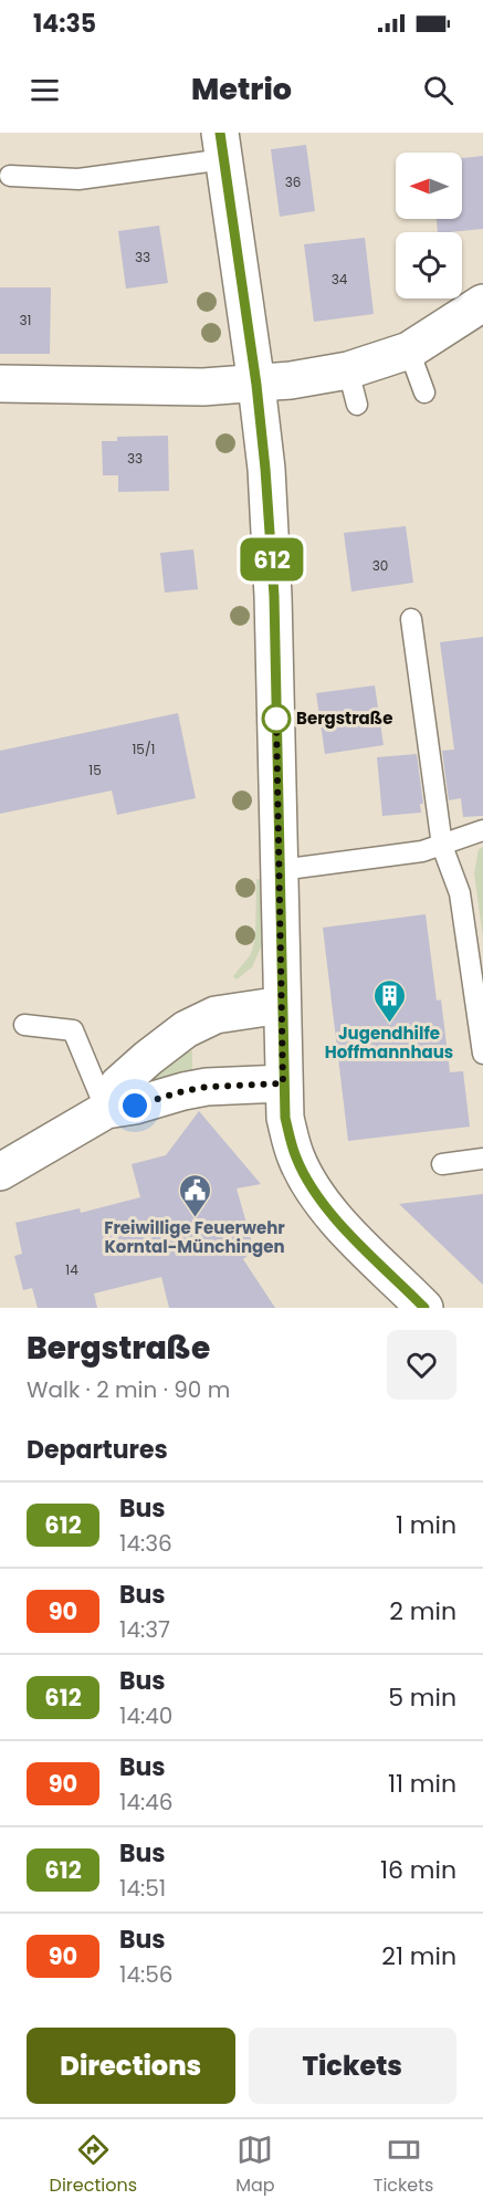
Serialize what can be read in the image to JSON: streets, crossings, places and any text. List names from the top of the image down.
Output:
{
  "places": {
    "other": ["Bergstraße"],
    "building": ["Jugendhilfe Hoffmannhaus"],
    "public building": ["Freiwillige Feuerwehr Korntal-Münchingen"]
  },
  "lines": ["bus line 612"],
  "house_numbers": [
    "36",
    "33",
    "34",
    "31",
    "33",
    "30",
    "15/1",
    "15",
    "14"
  ],
  "north": "left",
  "page": {
    "status": "14:35",
    "header": "Metrio",
    "on_map": "612",
    "heading": [
      ["Bergstraße", "Walk · 2 min · 90 m"],
      "Departures"
    ],
    "list": [
      {
        "mark": "612",
        "name": "Bus",
        "note": "14:36",
        "value": "1 min"
      },
      {
        "mark": "90",
        "name": "Bus",
        "note": "14:37",
        "value": "2 min"
      },
      {
        "mark": "612",
        "name": "Bus",
        "note": "14:40",
        "value": "5 min"
      },
      {
        "mark": "90",
        "name": "Bus",
        "note": "14:46",
        "value": "11 min"
      },
      {
        "mark": "612",
        "name": "Bus",
        "note": "14:51",
        "value": "16 min"
      },
      {
        "mark": "90",
        "name": "Bus",
        "note": "14:56",
        "value": "21 min"
      }
    ],
    "buttons": ["Directions", "Tickets"],
    "tabs": ["Directions", "Map", "Tickets"]
  }
}
